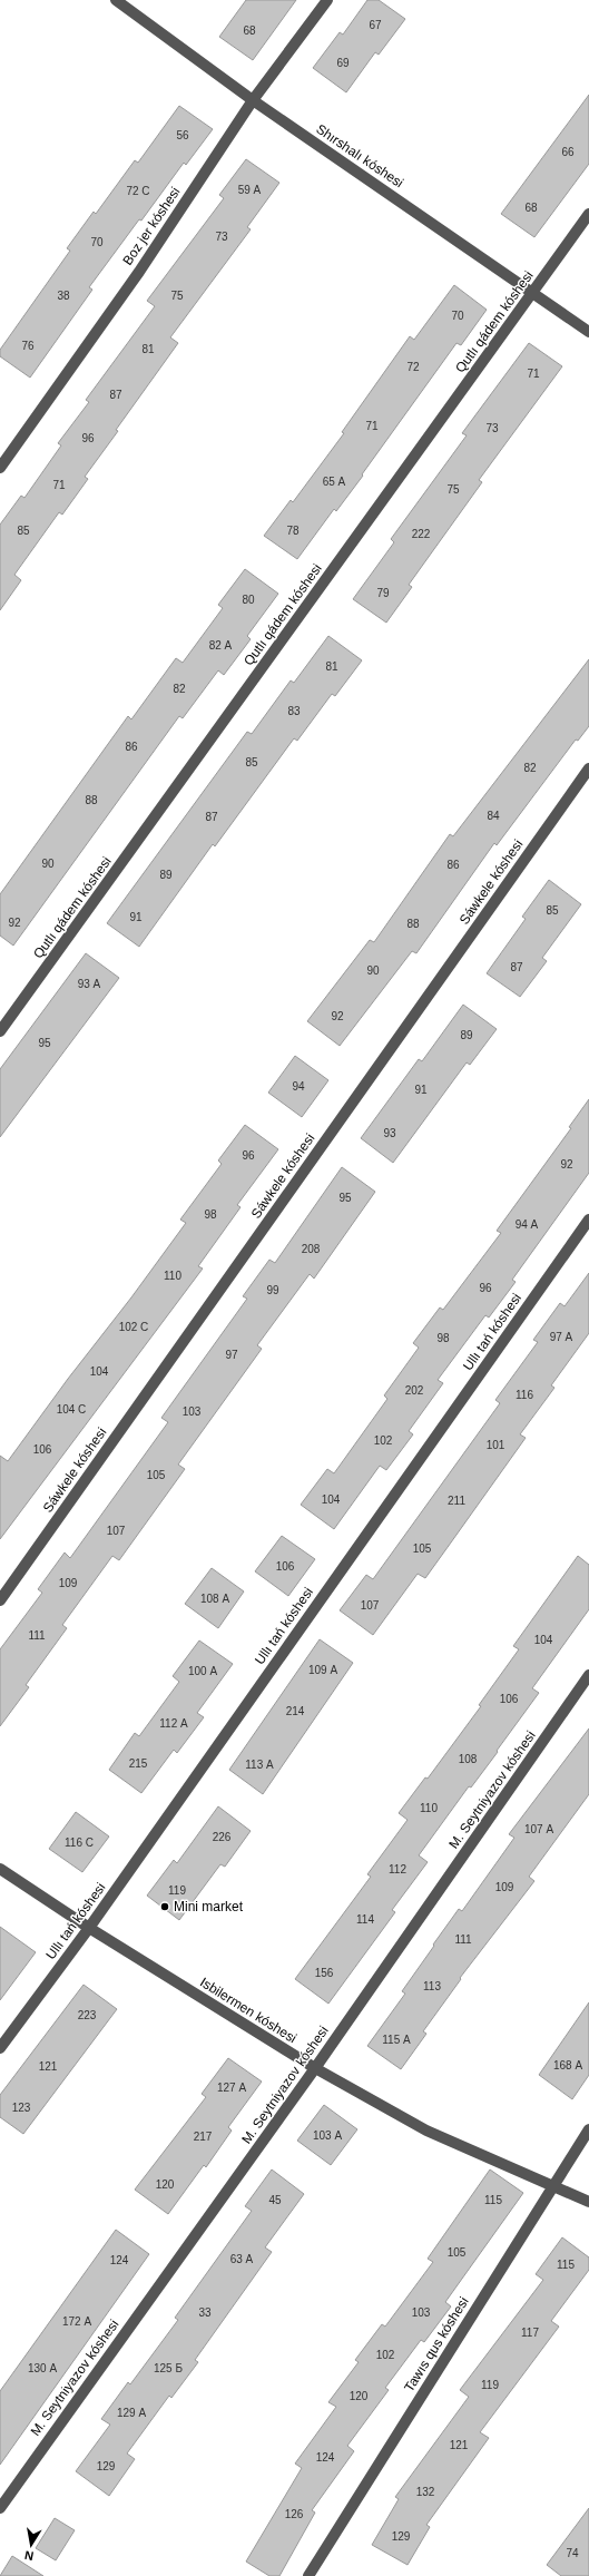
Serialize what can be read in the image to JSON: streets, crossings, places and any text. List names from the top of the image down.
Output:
{
  "streets": {
    "street": [
      "Shırshalı kóshesi",
      "Boz jer kóshesi",
      "Qutlı qádem kóshesi",
      "Sáwkele kóshesi",
      "Ullı tań kóshesi",
      "M. Seytniyazov kóshesi",
      "Isbilermen kóshesi",
      "Tawıs qus kóshesi"
    ]
  },
  "crossings": [
    ["Shırshalı kóshesi", "Boz jer kóshesi"],
    ["Shırshalı kóshesi", "Qutlı qádem kóshesi"],
    ["Ullı tań kóshesi", "Isbilermen kóshesi"],
    ["M. Seytniyazov kóshesi", "Isbilermen kóshesi"],
    ["Isbilermen kóshesi", "Tawıs qus kóshesi"]
  ],
  "places": ["Mini market"],
  "house_numbers": [
    "67",
    "68",
    "69",
    "56",
    "66",
    "59 А",
    "72 С",
    "68",
    "73",
    "70",
    "38",
    "75",
    "70",
    "76",
    "81",
    "72",
    "71",
    "87",
    "71",
    "73",
    "96",
    "65 А",
    "71",
    "75",
    "85",
    "78",
    "222",
    "79",
    "80",
    "82 А",
    "81",
    "82",
    "83",
    "86",
    "85",
    "82",
    "88",
    "84",
    "87",
    "90",
    "86",
    "89",
    "85",
    "91",
    "92",
    "88",
    "87",
    "90",
    "93 А",
    "92",
    "89",
    "95",
    "94",
    "91",
    "93",
    "96",
    "92",
    "95",
    "98",
    "94 А",
    "208",
    "110",
    "96",
    "99",
    "102 С",
    "97 А",
    "98",
    "97",
    "104",
    "202",
    "116",
    "104 С",
    "103",
    "102",
    "101",
    "106",
    "105",
    "104",
    "211",
    "107",
    "105",
    "106",
    "109",
    "108 А",
    "107",
    "111",
    "104",
    "109 А",
    "100 А",
    "106",
    "214",
    "112 А",
    "108",
    "215",
    "113 А",
    "110",
    "107 А",
    "226",
    "116 С",
    "112",
    "109",
    "119",
    "114",
    "111",
    "156",
    "113",
    "223",
    "115 А",
    "168 А",
    "121",
    "127 А",
    "123",
    "103 А",
    "217",
    "120",
    "45",
    "115",
    "105",
    "63 А",
    "124",
    "115",
    "33",
    "103",
    "172 А",
    "117",
    "102",
    "130 А",
    "125 Б",
    "119",
    "120",
    "129 А",
    "121",
    "124",
    "129",
    "132",
    "126",
    "129",
    "74"
  ],
  "north": "bottom"
}
